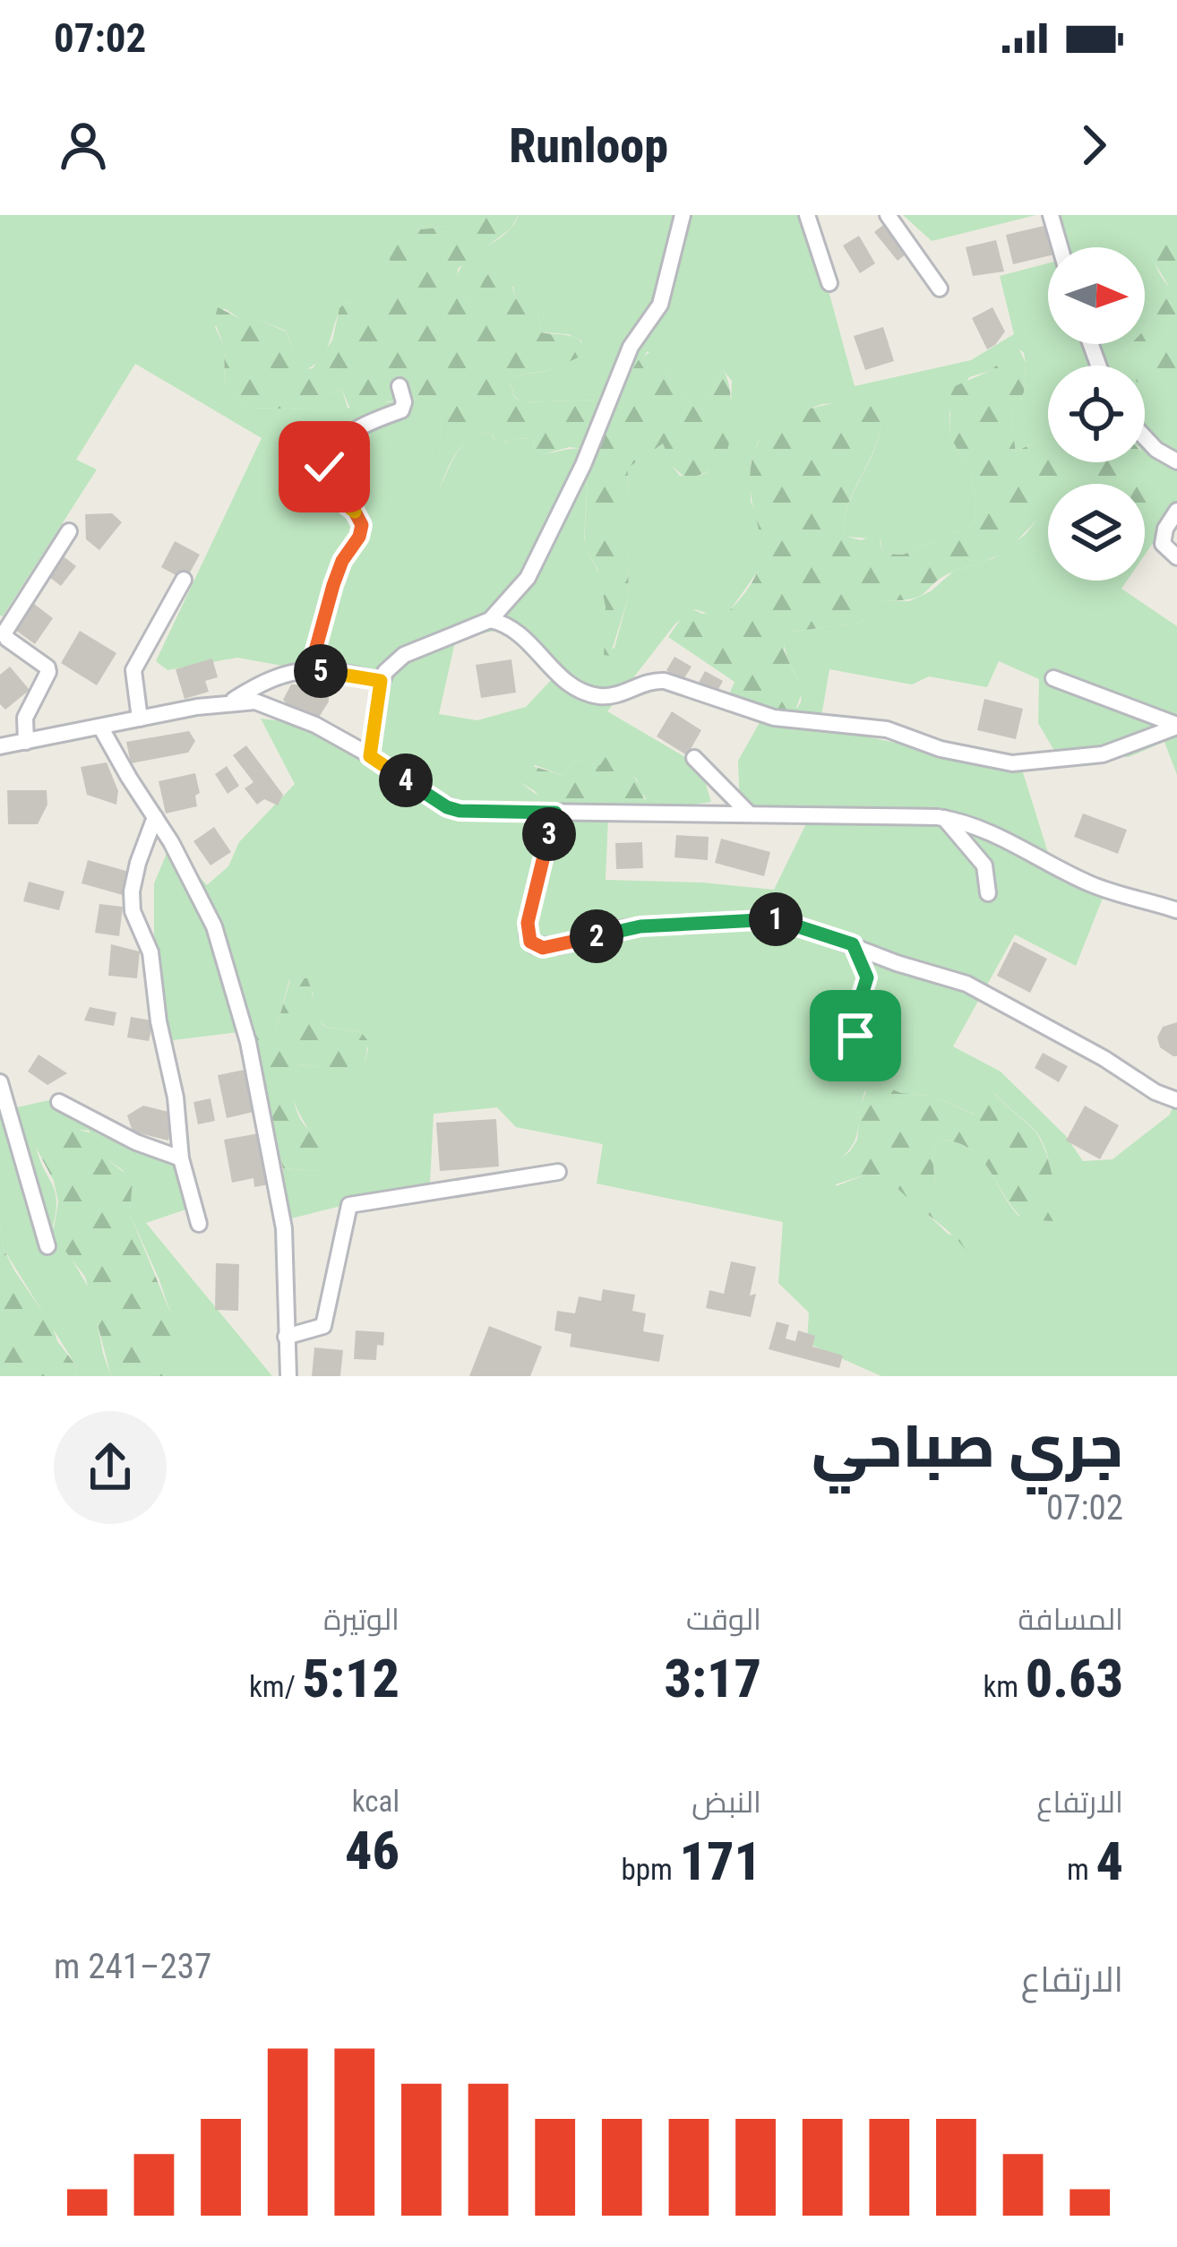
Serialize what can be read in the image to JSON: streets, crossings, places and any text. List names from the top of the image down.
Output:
{
  "north": "right",
  "page": {
    "status": "07:02",
    "header": "Runloop",
    "pins": [
      "5",
      "4",
      "3",
      "1",
      "2"
    ],
    "heading": ["جري صباحي", "07:02"],
    "stats": [
      ["المسافة", "0.63 km"],
      ["الوقت", "3:17"],
      ["الوتيرة", "5:12 /km"],
      ["الارتفاع", "4 m"],
      ["النبض", "171 bpm"],
      ["kcal", "46"]
    ],
    "chart": ["الارتفاع", "237–241 m"]
  }
}
